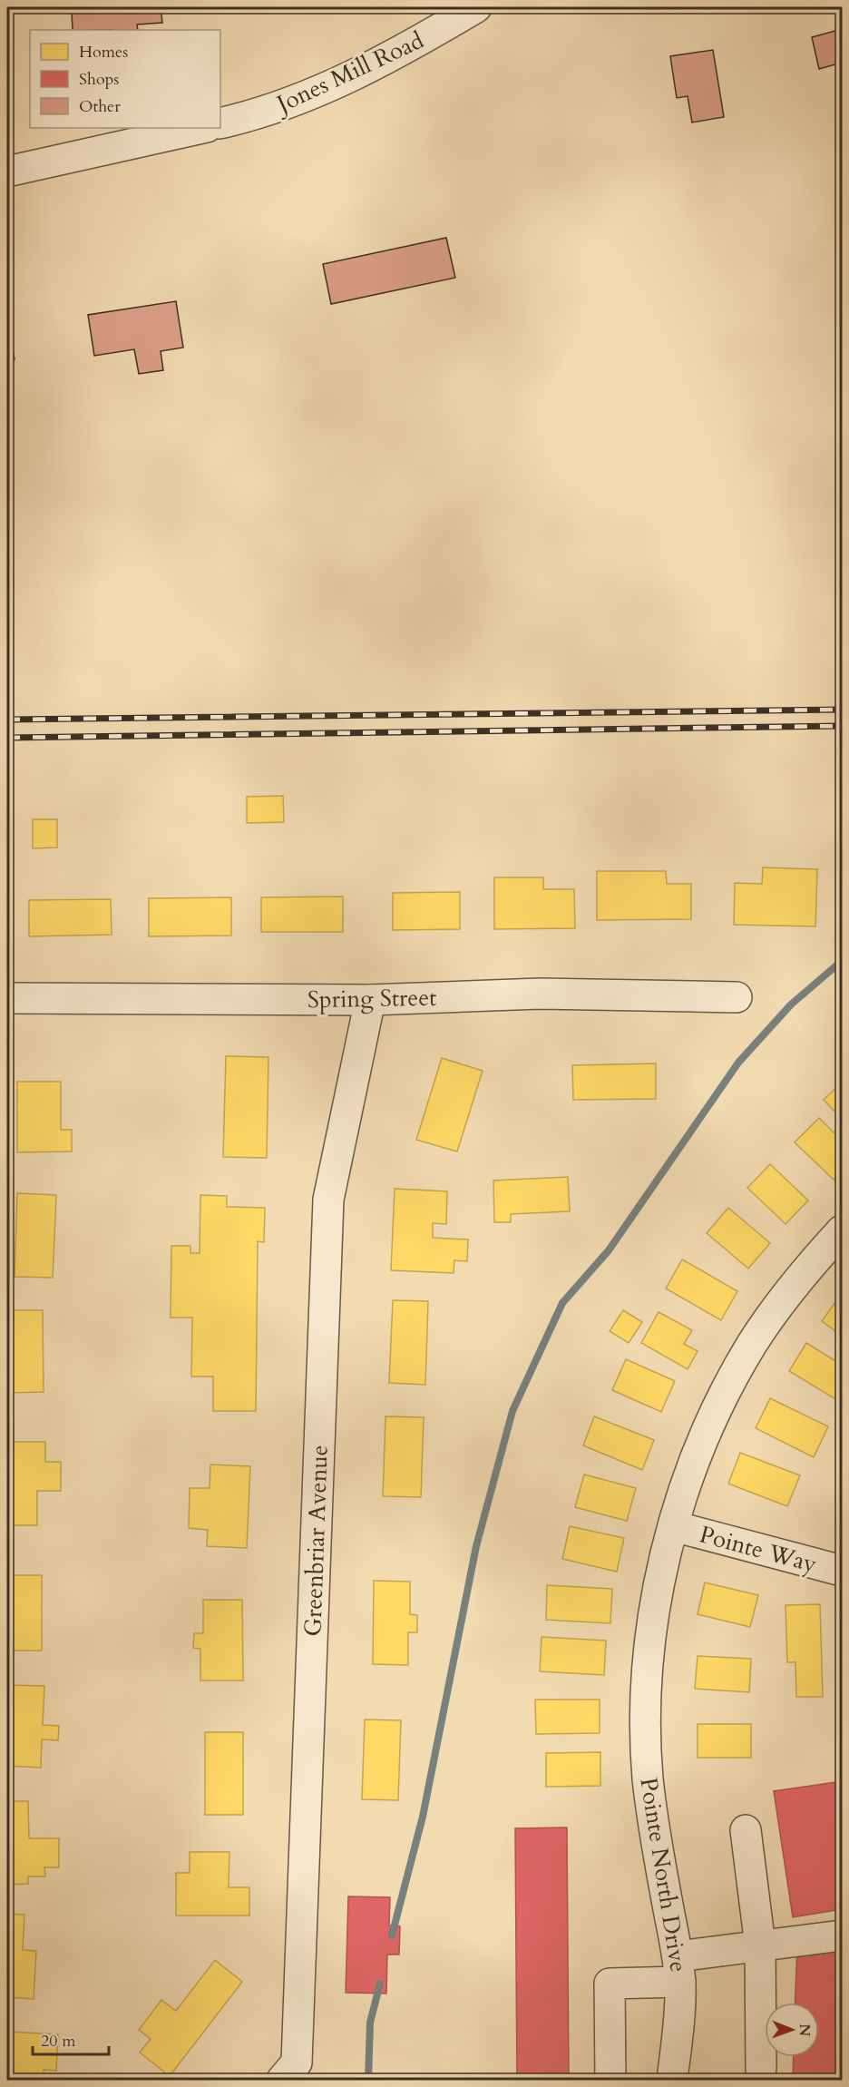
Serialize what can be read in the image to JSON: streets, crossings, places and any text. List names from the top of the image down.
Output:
{
  "streets": {
    "street": [
      "Jones Mill Road",
      "Spring Street",
      "Greenbriar Avenue",
      "Pointe Way",
      "Pointe North Drive"
    ]
  },
  "crossings": [
    ["Spring Street", "Greenbriar Avenue"],
    ["Pointe Way", "Pointe North Drive"]
  ],
  "legend": ["Homes", "Shops", "Other"],
  "scale_bar": "20 m",
  "north": "right"
}
